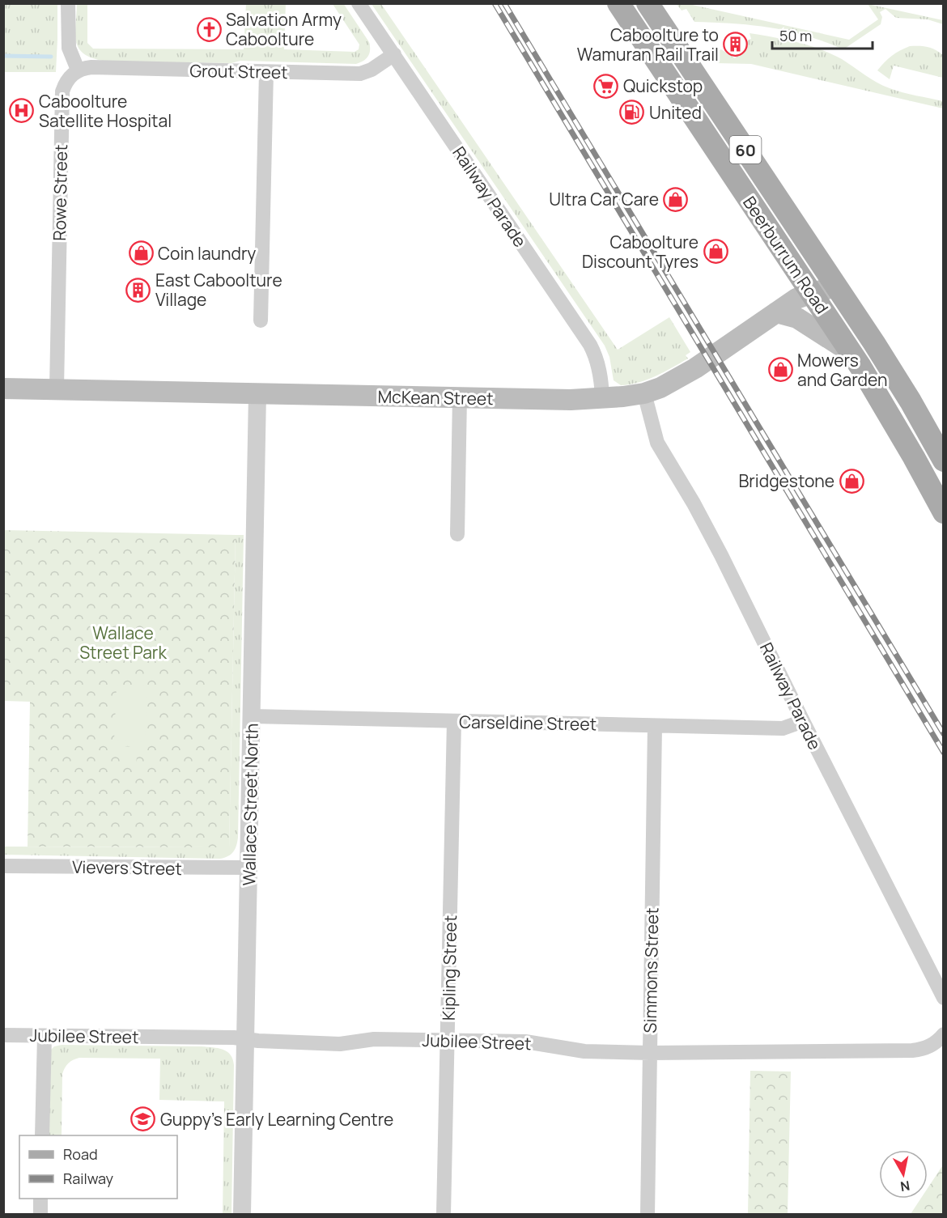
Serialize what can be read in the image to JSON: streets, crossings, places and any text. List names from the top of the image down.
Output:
{
  "streets": {
    "main road": ["60", "Beerburrum Road", "McKean Street"],
    "street": [
      "Grout Street",
      "Rowe Street",
      "Railway Parade",
      "Carseldine Street",
      "Wallace Street North",
      "Vievers Street",
      "Kipling Street",
      "Simmons Street",
      "Jubilee Street"
    ]
  },
  "crossings": [
    ["Grout Street", "Rowe Street"],
    ["Grout Street", "Railway Parade"],
    ["Rowe Street", "McKean Street"],
    ["Railway Parade", "McKean Street"],
    ["Railway Parade", "Carseldine Street"],
    ["Beerburrum Road", "McKean Street"],
    ["McKean Street", "Wallace Street North"],
    ["Carseldine Street", "Wallace Street North"],
    ["Carseldine Street", "Kipling Street"],
    ["Carseldine Street", "Simmons Street"],
    ["Wallace Street North", "Vievers Street"],
    ["Wallace Street North", "Jubilee Street"],
    ["Kipling Street", "Jubilee Street"],
    ["Simmons Street", "Jubilee Street"]
  ],
  "parks": ["Wallace Street Park"],
  "places": {
    "church": ["Salvation Army Caboolture"],
    "building": ["Caboolture to Wamuran Rail Trail", "East Caboolture Village"],
    "supermarket": ["Quickstop"],
    "hospital": ["Caboolture Satellite Hospital"],
    "fuel station": ["United"],
    "shop": [
      "Ultra Car Care",
      "Caboolture Discount Tyres",
      "Coin laundry",
      "Mowers and Garden",
      "Bridgestone"
    ],
    "school or university": ["Guppy's Early Learning Centre"]
  },
  "legend": ["Road", "Railway"],
  "scale_bar": "50 m",
  "north": "bottom"
}
